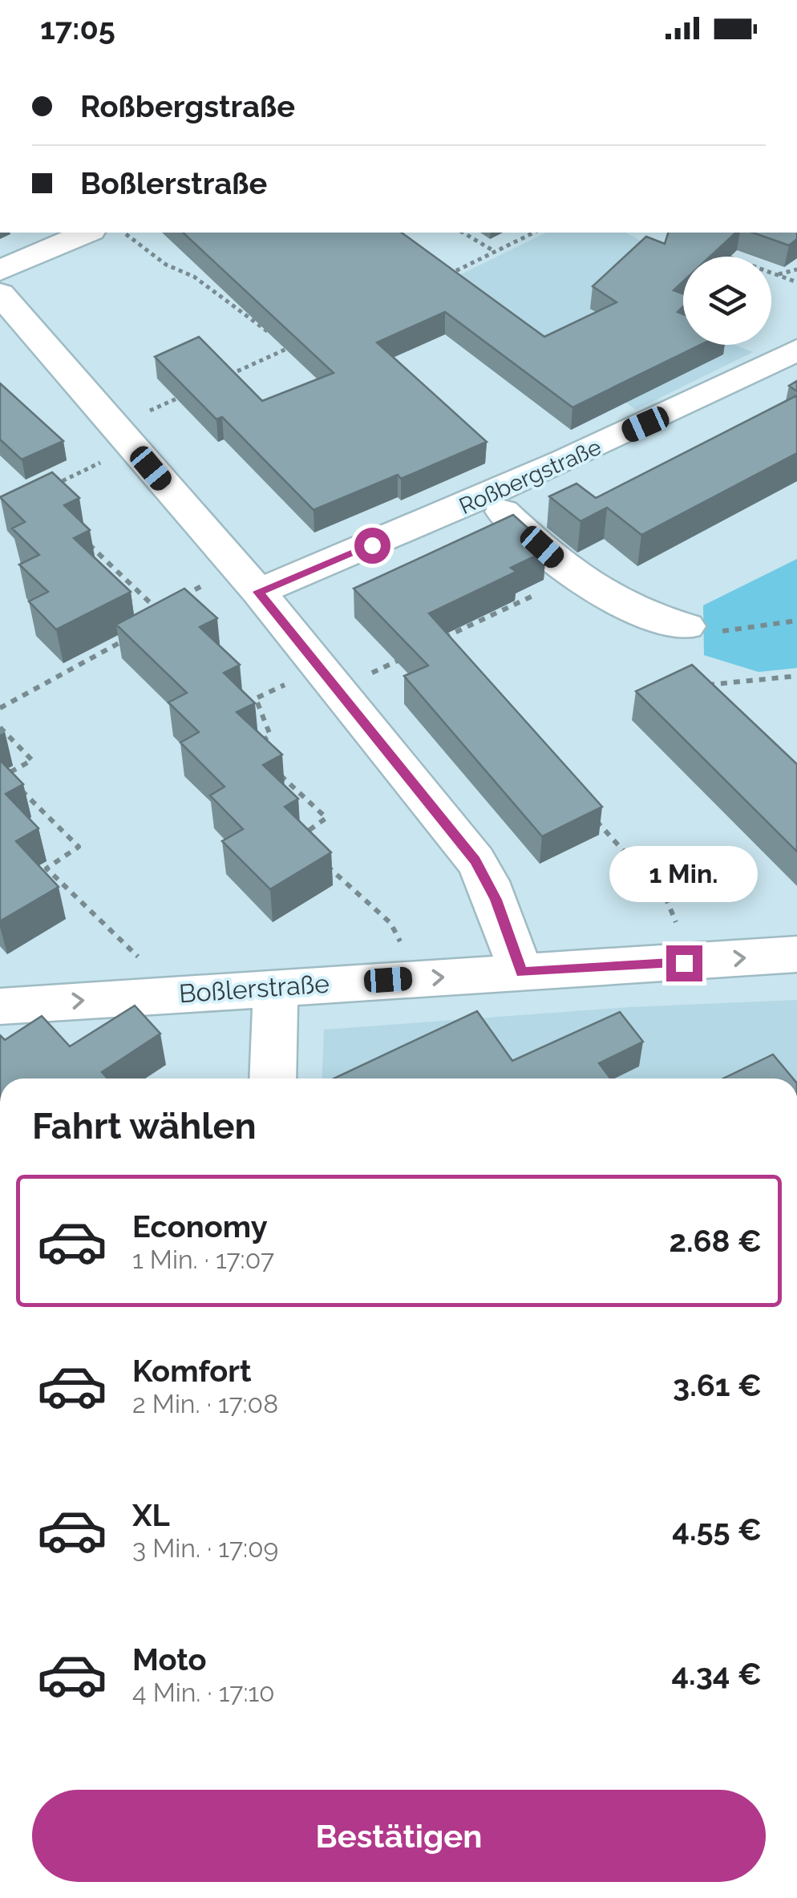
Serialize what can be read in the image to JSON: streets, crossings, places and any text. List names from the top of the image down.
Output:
{
  "streets": {
    "street": ["Roßbergstraße", "Boßlerstraße"]
  },
  "one_way": ["Boßlerstraße"],
  "page": {
    "status": "17:05",
    "banner": ["Roßbergstraße", "Boßlerstraße"],
    "bubble": "1 Min.",
    "heading": "Fahrt wählen",
    "list": [
      {
        "name": "Economy",
        "note": "1 Min. · 17:07",
        "value": "2.68 €"
      },
      {
        "name": "Komfort",
        "note": "2 Min. · 17:08",
        "value": "3.61 €"
      },
      {
        "name": "XL",
        "note": "3 Min. · 17:09",
        "value": "4.55 €"
      },
      {
        "name": "Moto",
        "note": "4 Min. · 17:10",
        "value": "4.34 €"
      }
    ],
    "buttons": "Bestätigen"
  }
}
